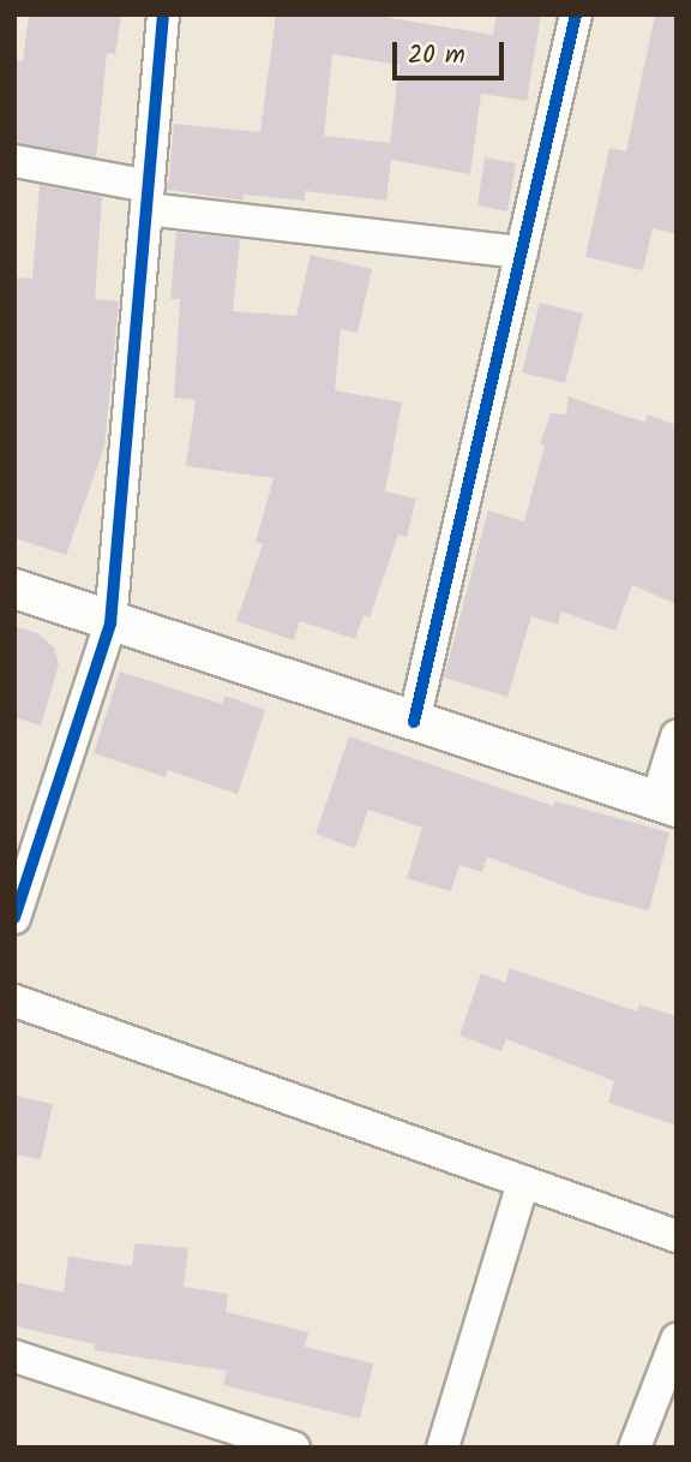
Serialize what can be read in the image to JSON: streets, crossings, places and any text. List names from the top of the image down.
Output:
{
  "scale_bar": "20 m"
}
